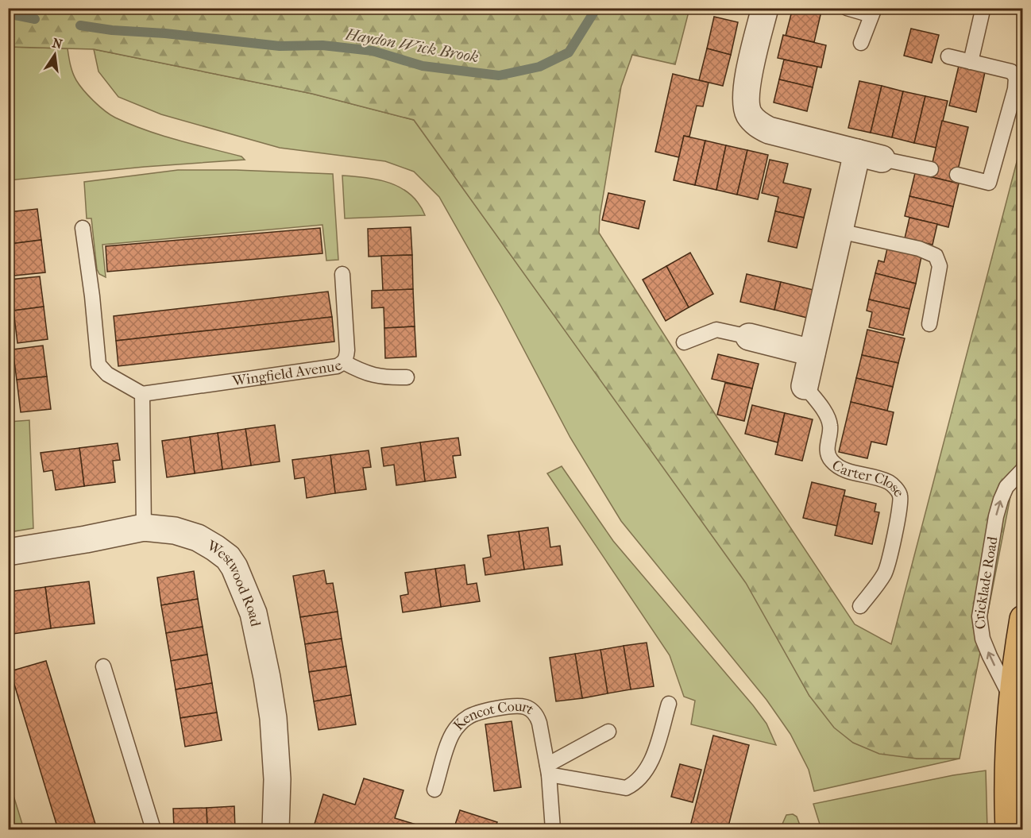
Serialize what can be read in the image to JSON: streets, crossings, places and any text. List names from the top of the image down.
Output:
{
  "streets": {
    "street": ["Carter Close", "Westwood Road"],
    "lane": ["Wingfield Avenue", "Cricklade Road", "Kencot Court"]
  },
  "one_way": ["Cricklade Road"],
  "water": ["Haydon Wick Brook"],
  "north": "top"
}
